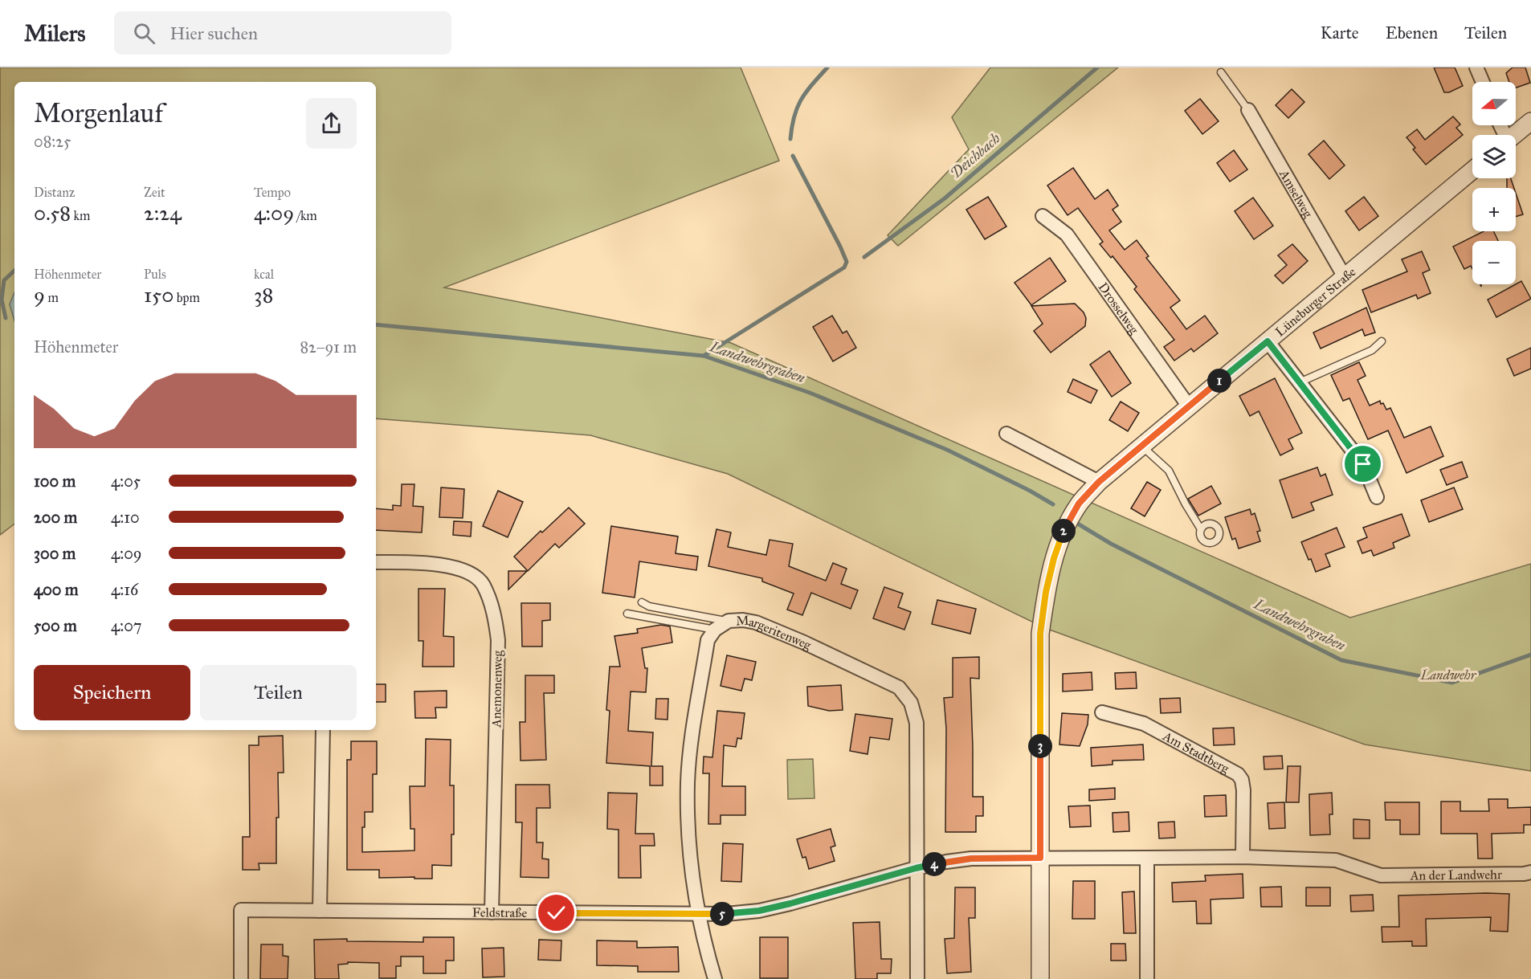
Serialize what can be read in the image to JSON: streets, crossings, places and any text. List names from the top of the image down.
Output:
{
  "streets": {
    "street": [
      "Amselweg",
      "Lüneburger Straße",
      "Drosselweg",
      "Margeritenweg",
      "Anemonenweg",
      "Am Stadtberg",
      "An der Landwehr",
      "Feldstraße"
    ]
  },
  "crossings": [
    ["Amselweg", "Lüneburger Straße"],
    ["Lüneburger Straße", "Drosselweg"],
    ["Lüneburger Straße", "Feldstraße"],
    ["Margeritenweg", "Feldstraße"],
    ["Anemonenweg", "Feldstraße"],
    ["Am Stadtberg", "An der Landwehr"]
  ],
  "water": ["Deichbach", "Landwehrgraben"],
  "parks": ["Landwehr"],
  "north": "left",
  "page": {
    "header": "Milers",
    "search": "Hier suchen",
    "nav": ["Karte", "Ebenen", "Teilen"],
    "map_buttons": ["+", "−"],
    "heading": ["Morgenlauf", "08:25"],
    "stats": [
      ["Distanz", "0.58 km"],
      ["Zeit", "2:24"],
      ["Tempo", "4:09 /km"],
      ["Höhenmeter", "9 m"],
      ["Puls", "150 bpm"],
      ["kcal", "38"]
    ],
    "chart": ["Höhenmeter", "82–91 m"],
    "pins": [
      "1",
      "2",
      "3",
      "4",
      "5"
    ],
    "list": [
      {
        "name": "100 m",
        "note": "4:05"
      },
      {
        "name": "200 m",
        "note": "4:10"
      },
      {
        "name": "300 m",
        "note": "4:09"
      },
      {
        "name": "400 m",
        "note": "4:16"
      },
      {
        "name": "500 m",
        "note": "4:07"
      }
    ],
    "buttons": ["Speichern", "Teilen"]
  }
}
